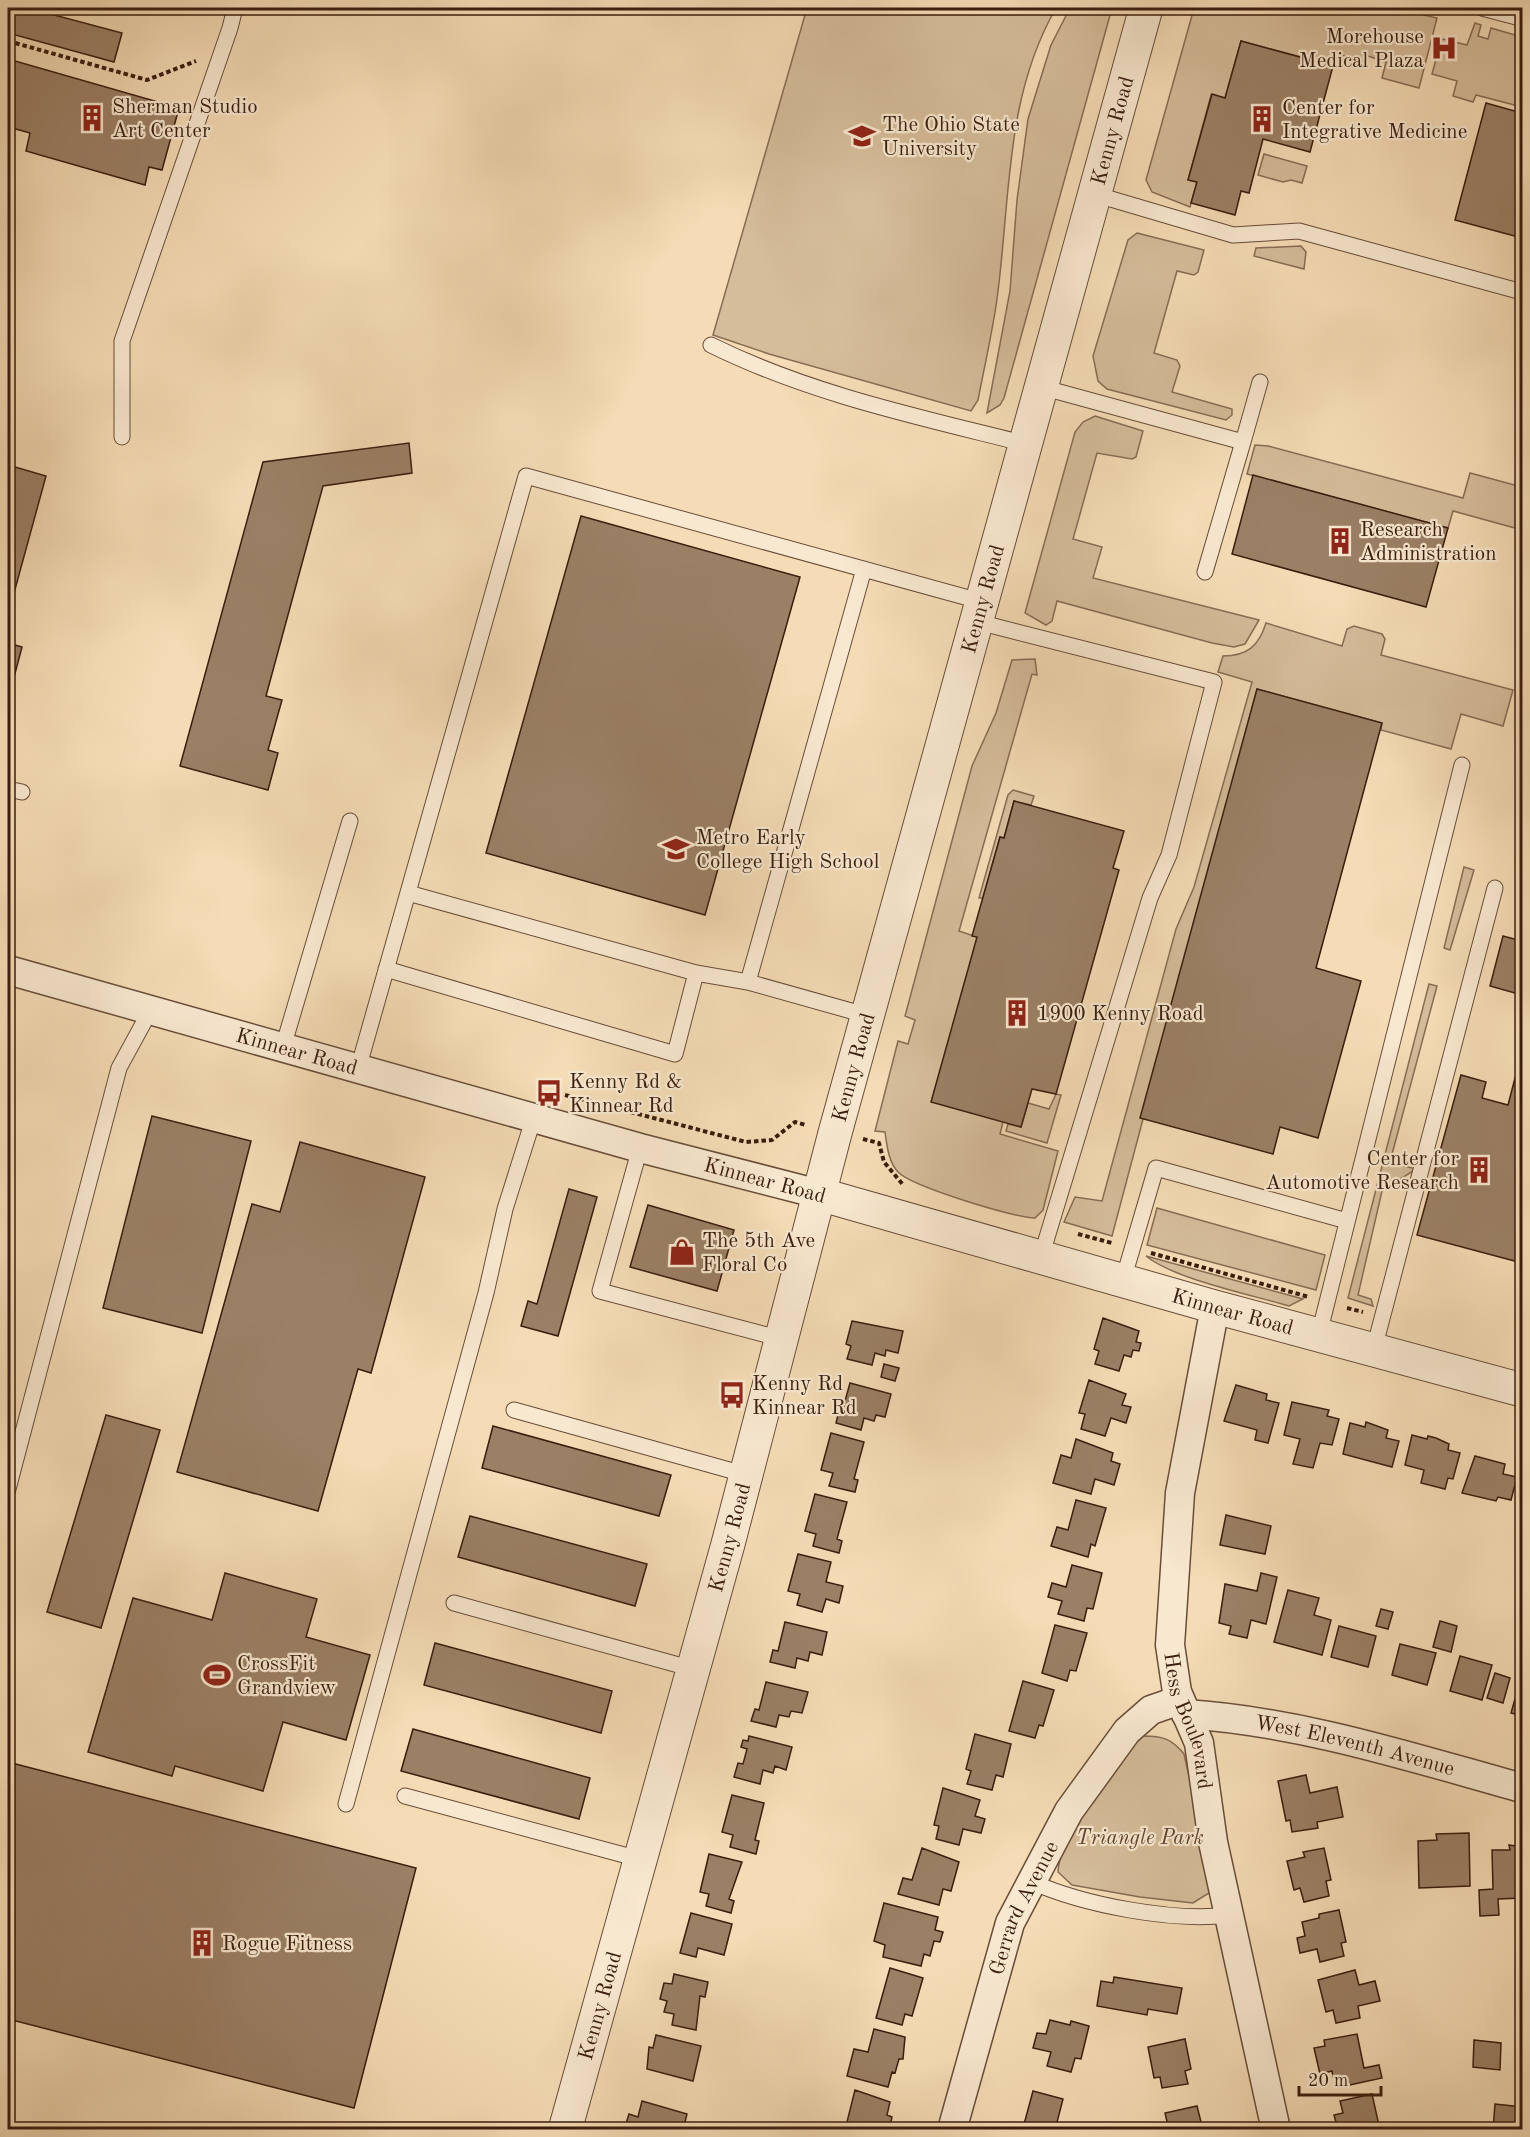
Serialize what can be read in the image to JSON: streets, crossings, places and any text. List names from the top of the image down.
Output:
{
  "streets": {
    "street": [
      "Kenny Road",
      "Kinnear Road",
      "Hess Boulevard",
      "West Eleventh Avenue",
      "Gerrard Avenue"
    ]
  },
  "crossings": [
    ["Kenny Road", "Kinnear Road"],
    ["Kinnear Road", "Hess Boulevard"],
    ["Hess Boulevard", "West Eleventh Avenue"],
    ["Hess Boulevard", "Gerrard Avenue"],
    ["West Eleventh Avenue", "Gerrard Avenue"]
  ],
  "parks": ["Triangle Park"],
  "places": {
    "hospital": ["Morehouse Medical Plaza"],
    "building": [
      "Sherman Studio Art Center",
      "Center for Integrative Medicine",
      "Research Administration",
      "1900 Kenny Road",
      "Center for Automotive Research",
      "Rogue Fitness"
    ],
    "school or university": ["The Ohio State University", "Metro Early College High School"],
    "bus stop": ["Kenny Rd & Kinnear Rd", "Kenny Rd Kinnear Rd"],
    "shop": ["The 5th Ave Floral Co"],
    "sports": ["CrossFit Grandview"]
  },
  "scale_bar": "20 m"
}
